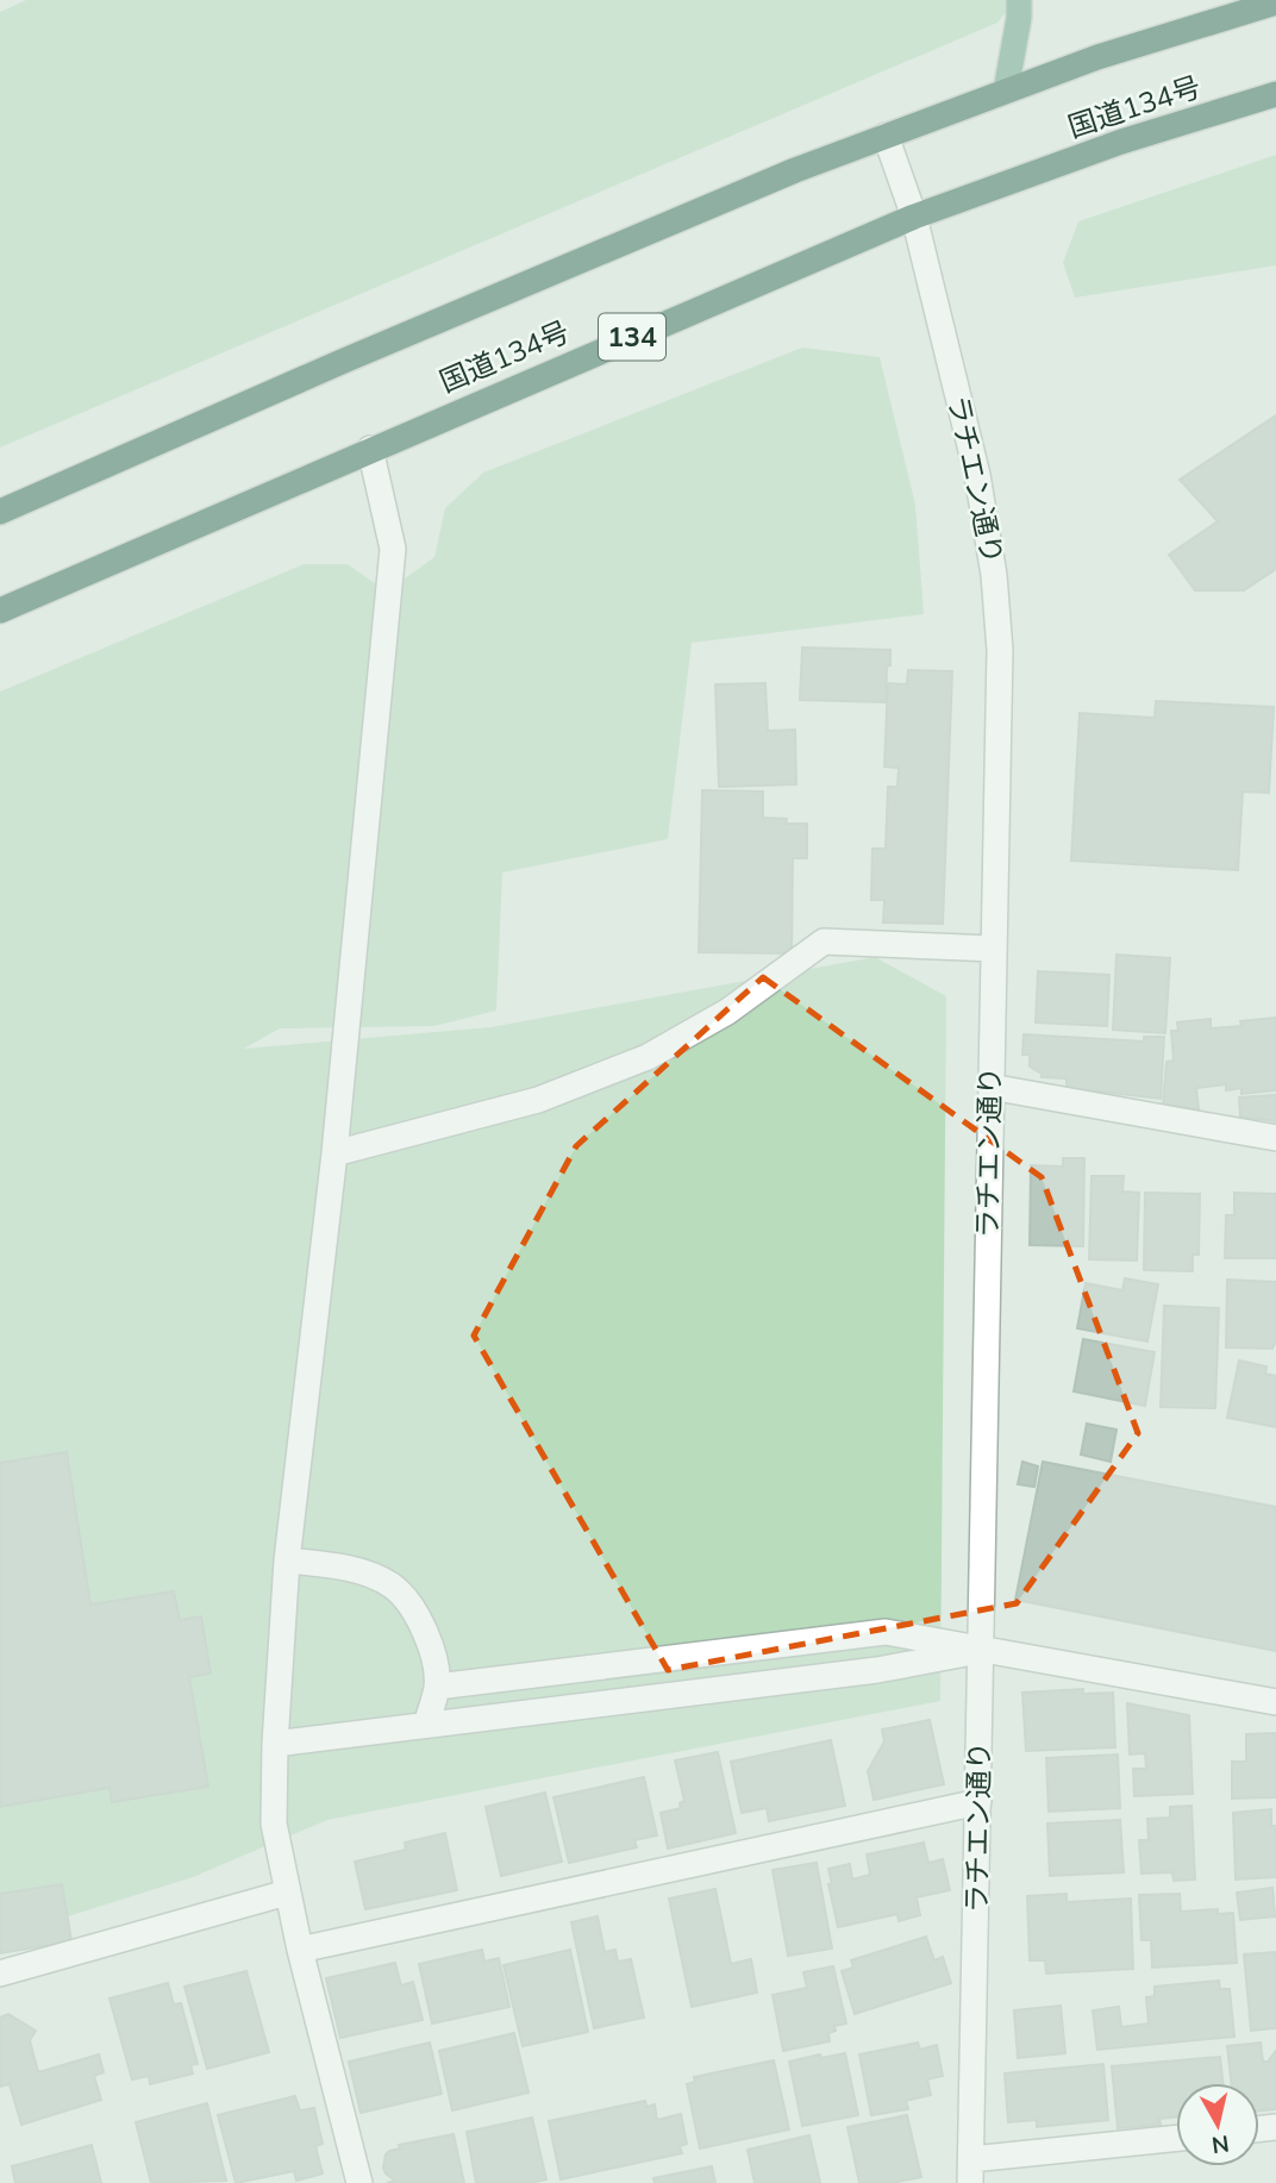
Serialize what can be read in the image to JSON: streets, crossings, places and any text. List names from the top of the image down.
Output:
{
  "streets": {
    "highway": ["国道134号", "134"],
    "street": ["ラチエン通り"]
  },
  "crossings": [
    ["国道134号", "ラチエン通り"]
  ],
  "north": "bottom"
}
